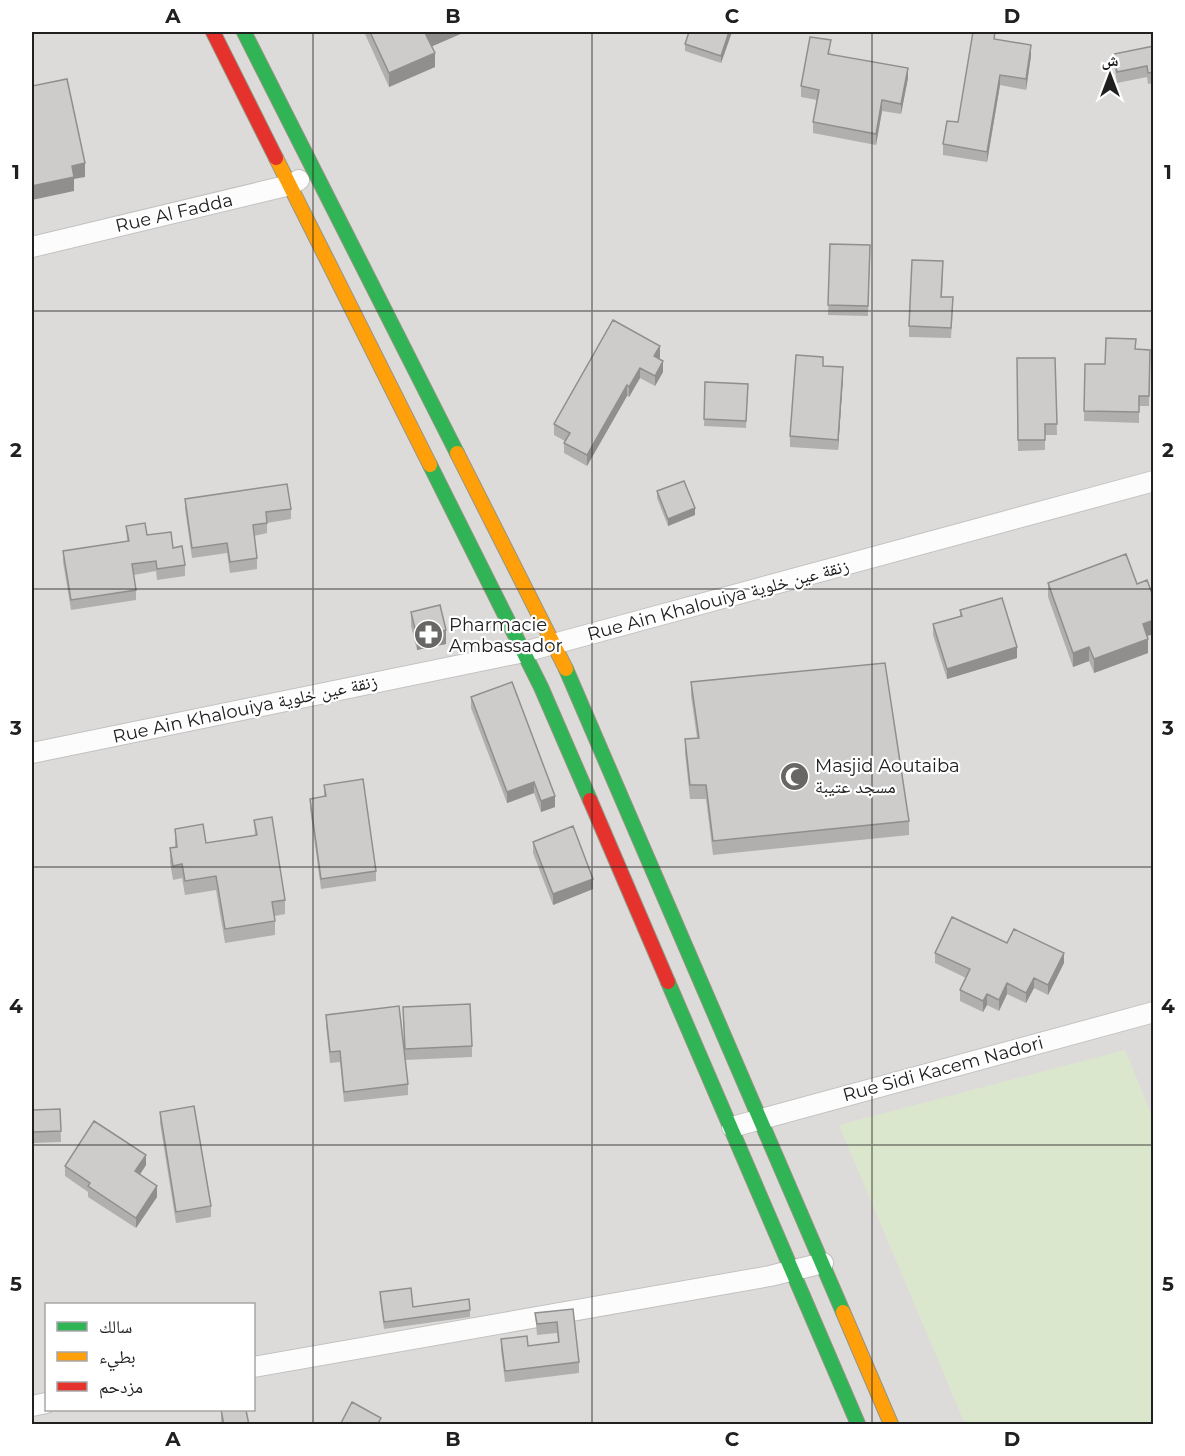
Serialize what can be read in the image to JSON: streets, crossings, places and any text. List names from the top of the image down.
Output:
{
  "streets": {
    "street": ["Rue Al Fadda", "Rue Ain Khalouiya زنقة عين خلوية", "Rue Sidi Kacem Nadori"]
  },
  "places": {
    "pharmacy": ["Pharmacie Ambassador"],
    "mosque": ["Masjid Aoutaiba مسجد عتيبة"]
  },
  "legend": ["سالك", "بطيء", "مزدحم"],
  "north": "top",
  "grid": {
    "columns": [
      "A",
      "B",
      "C",
      "D"
    ],
    "rows": [
      "1",
      "2",
      "3",
      "4",
      "5"
    ]
  }
}
